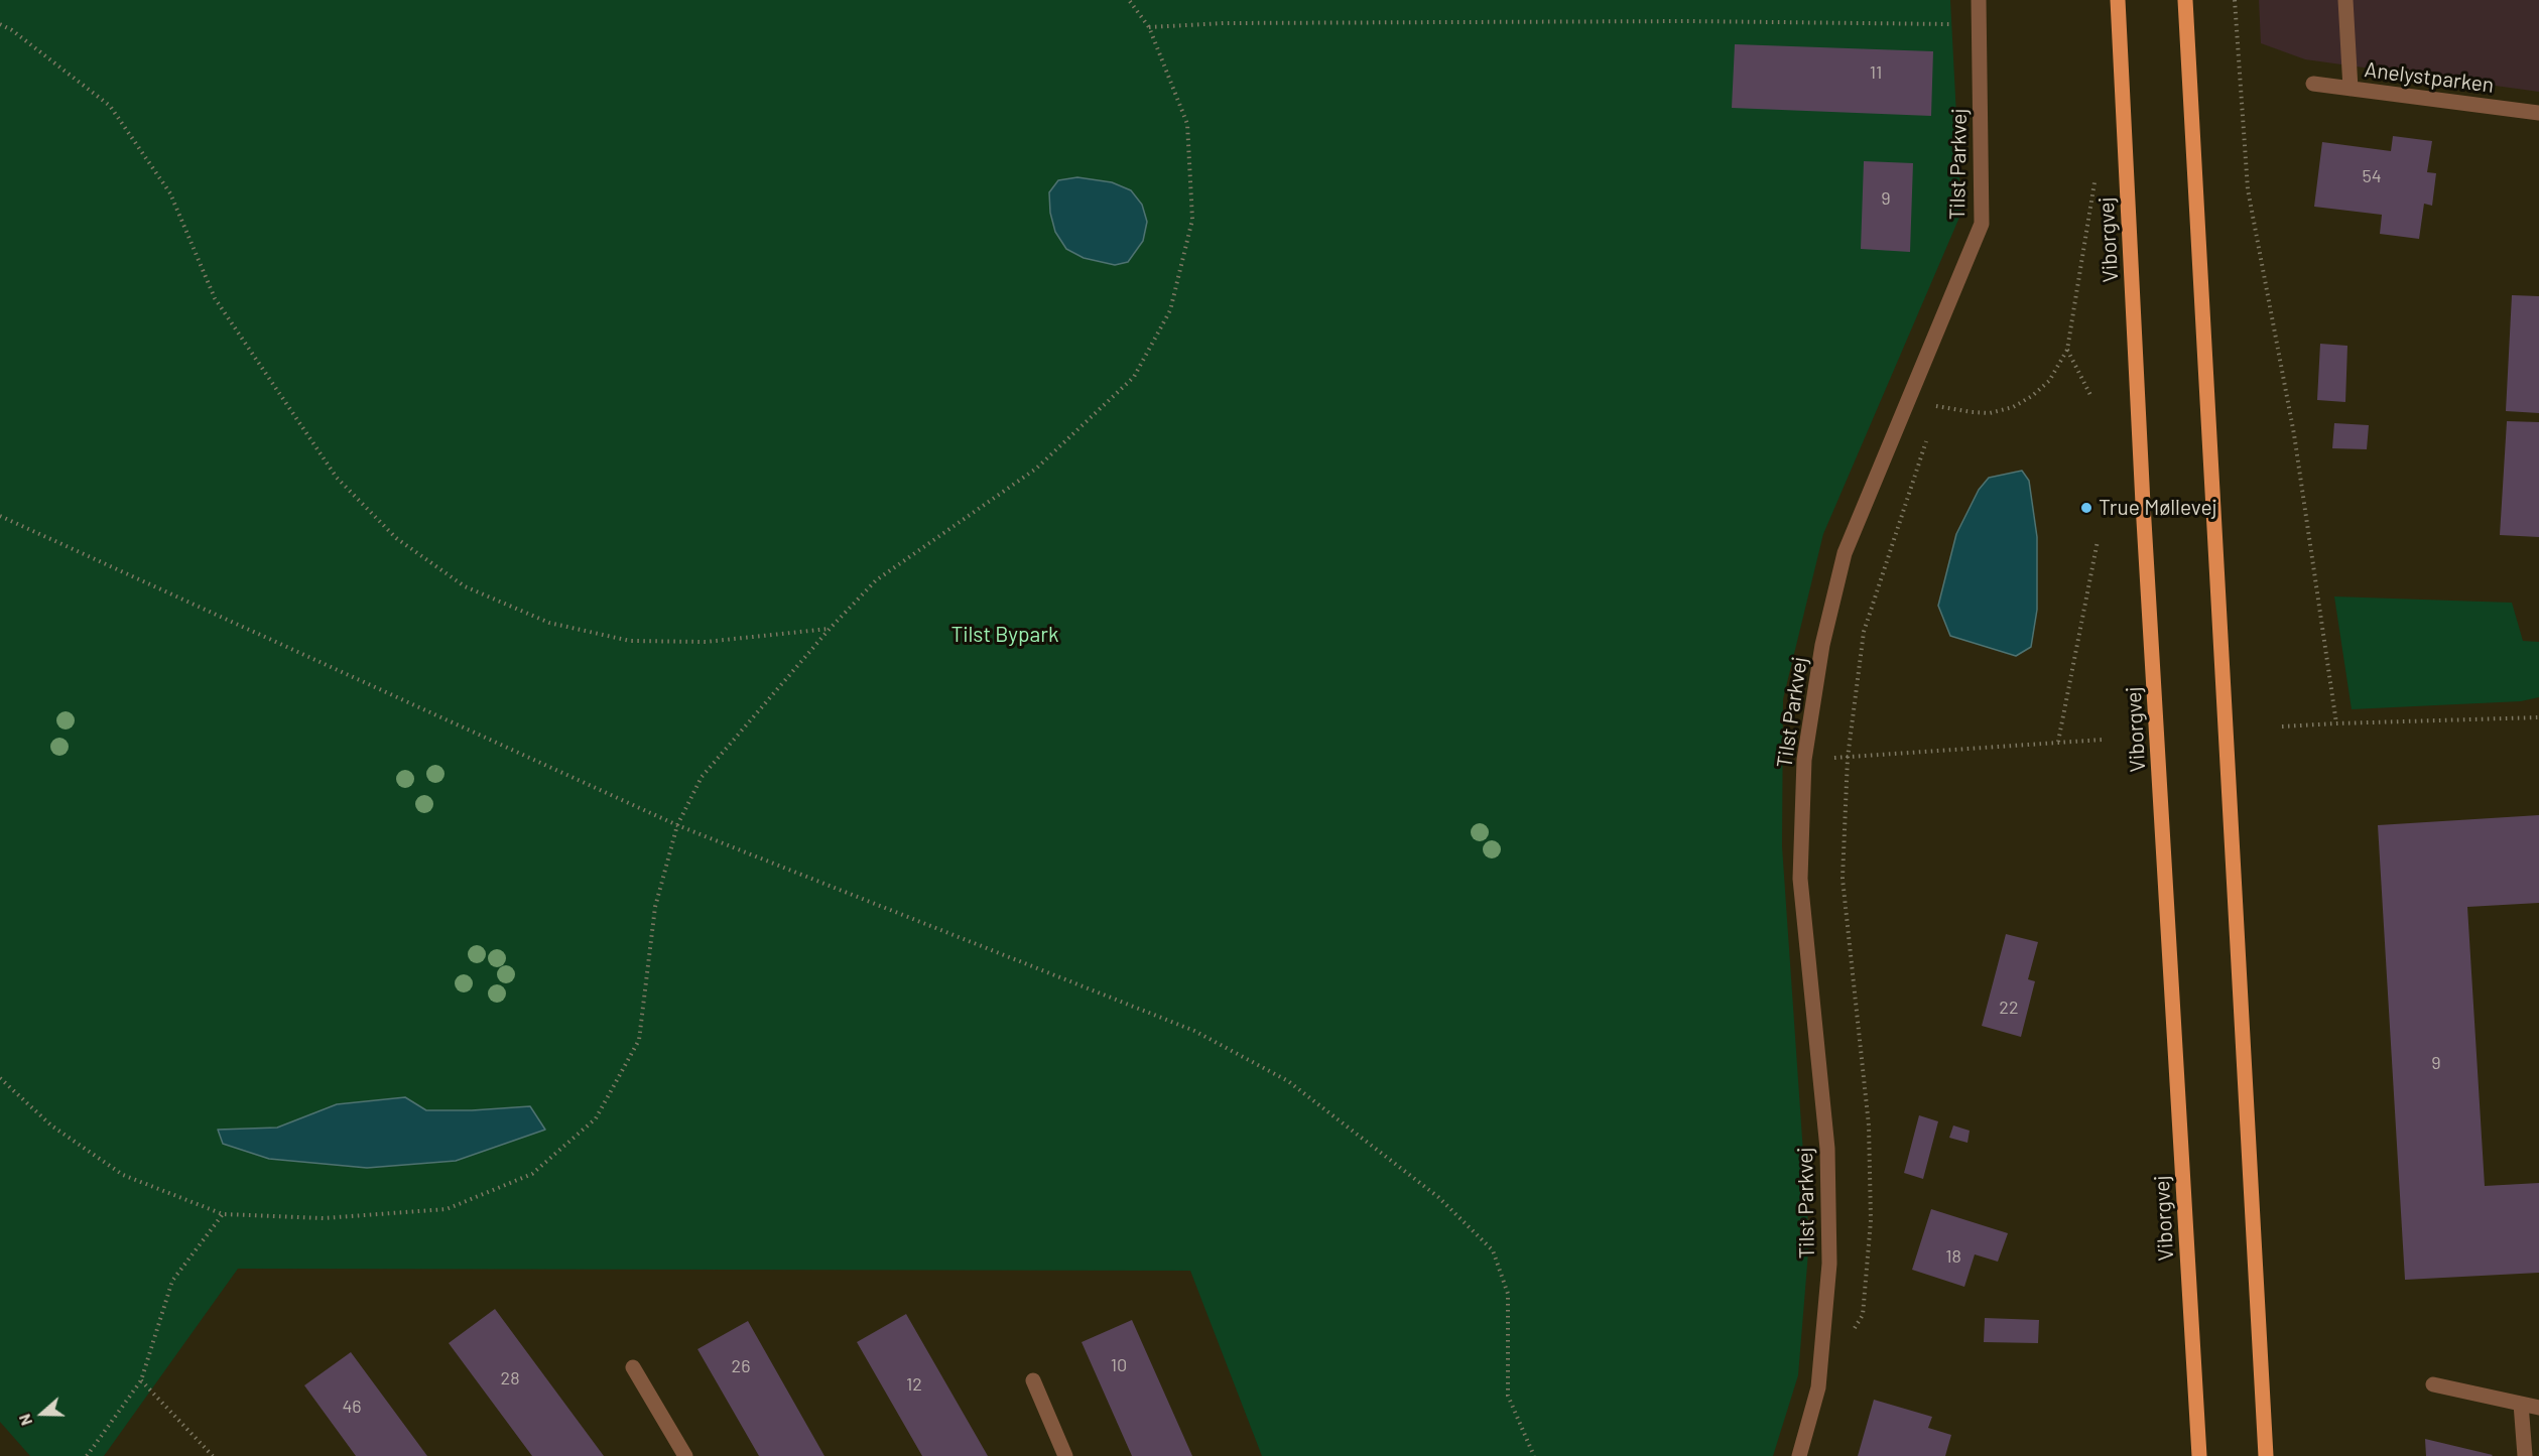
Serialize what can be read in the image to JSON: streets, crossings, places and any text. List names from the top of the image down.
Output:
{
  "streets": {
    "main road": ["Viborgvej"],
    "street": ["Anelystparken", "Tilst Parkvej"]
  },
  "parks": ["Tilst Bypark"],
  "places": ["True Møllevej"],
  "house_numbers": [
    "11",
    "54",
    "9",
    "22",
    "9",
    "18",
    "10",
    "26",
    "28",
    "12",
    "46"
  ],
  "north": "left"
}
